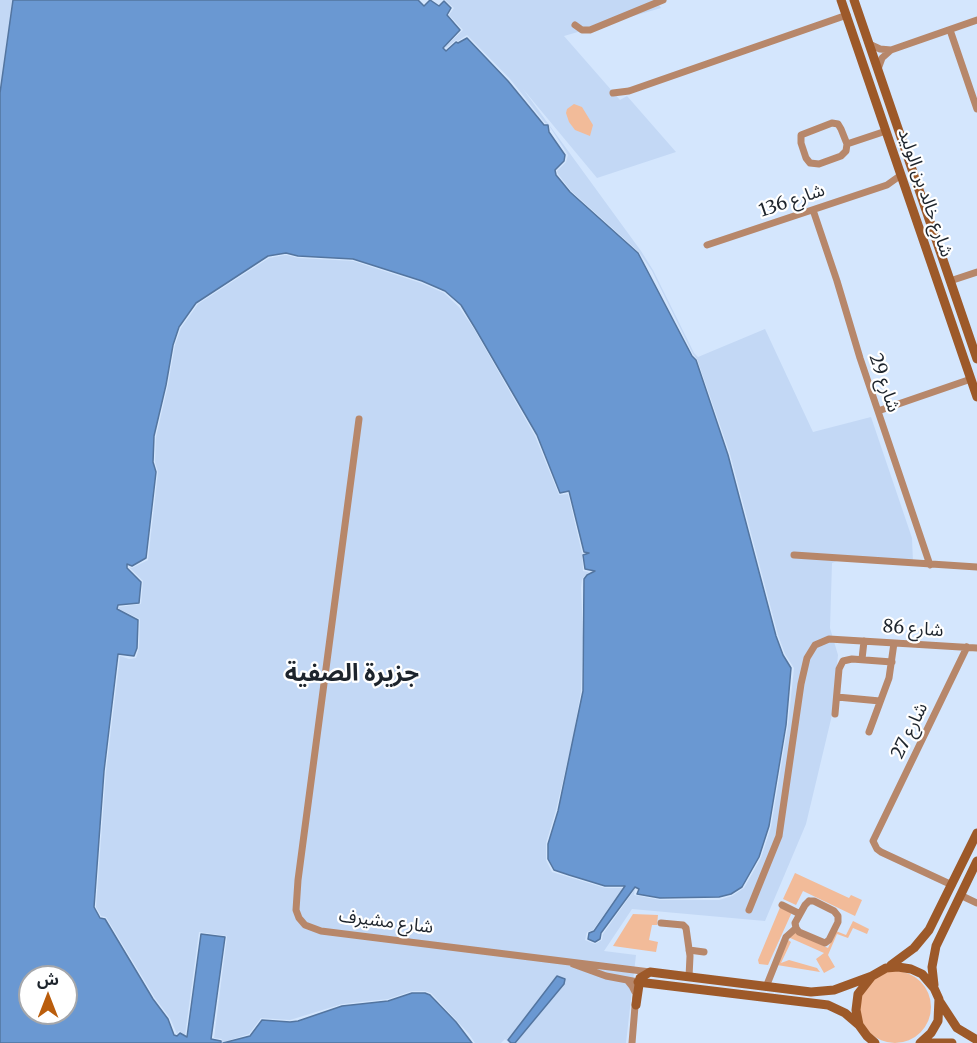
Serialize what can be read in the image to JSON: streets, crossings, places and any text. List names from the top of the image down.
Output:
{
  "streets": {
    "main road": ["شارع خالد بن الوليد", "شارع مشيرف"],
    "street": [
      "شارع 136",
      "شارع 29",
      "شارع 86",
      "شارع 27"
    ]
  },
  "crossings": [
    ["شارع خالد بن الوليد", "شارع 136"],
    ["شارع 136", "شارع 29"],
    ["شارع 86", "شارع 27"]
  ],
  "districts": ["جزيرة الصفية"],
  "north": "top"
}
